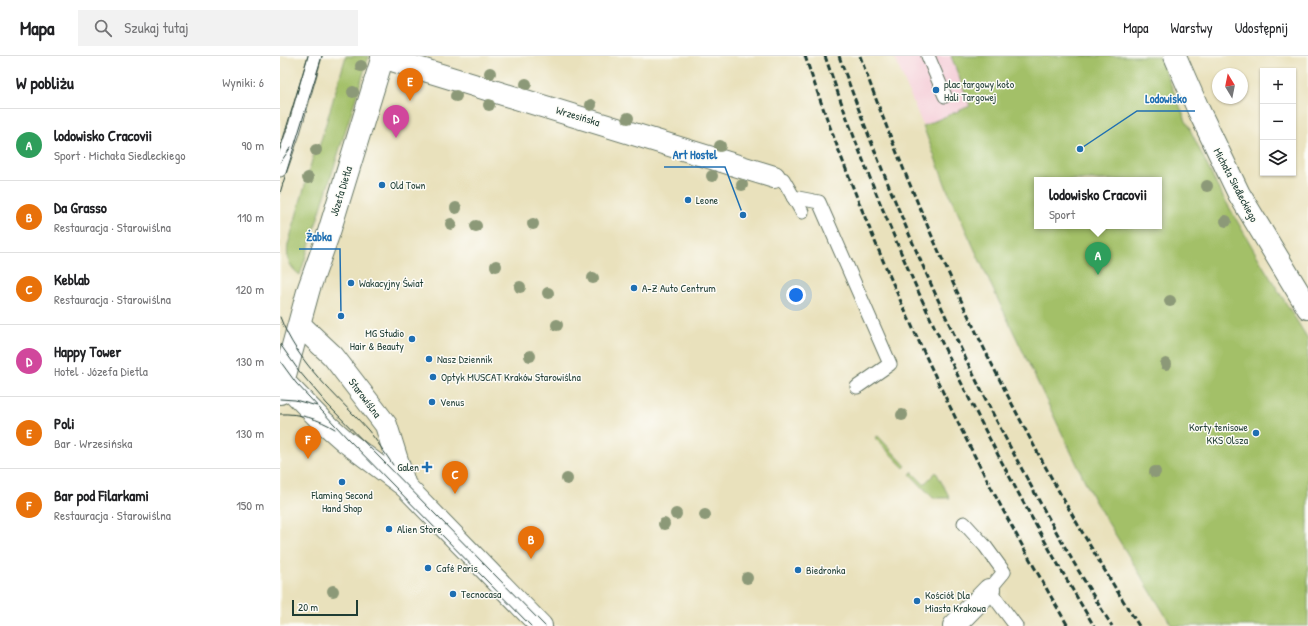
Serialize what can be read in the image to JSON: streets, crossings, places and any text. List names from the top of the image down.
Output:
{
  "streets": {
    "street": [
      "Wrzesińska",
      "Michała Siedleckiego",
      "Józefa Dietla",
      "Starowiślna"
    ]
  },
  "crossings": [
    ["Wrzesińska", "Józefa Dietla"],
    ["Józefa Dietla", "Starowiślna"]
  ],
  "places": {
    "other": [
      "plac targowy koło Hali Targowej",
      "Lodowisko",
      "Old Town",
      "Leone",
      "Art Hostel",
      "Wakacyjny Świat",
      "A-Z Auto Centrum",
      "Żabka",
      "MG Studio Hair & Beauty",
      "Nasz Dziennik",
      "Optyk MUSCAT Kraków Starowiślna",
      "Venus",
      "Korty tenisowe KKS Olsza",
      "Flaming Second Hand Shop",
      "Alien Store",
      "Café Paris",
      "Biedronka",
      "Tecnocasa",
      "Kościół Dla Miasta Krakowa"
    ],
    "health": ["Galen"]
  },
  "scale_bar": "20 m",
  "north": "top",
  "page": {
    "header": "Mapa",
    "search": "Szukaj tutaj",
    "nav": ["Mapa", "Warstwy", "Udostępnij"],
    "heading": ["W pobliżu", "Wyniki: 6"],
    "map_buttons": ["+", "−"],
    "pins": [
      "E",
      "D",
      "A",
      "F",
      "C",
      "B"
    ],
    "list": [
      {
        "mark": "A",
        "name": "lodowisko Cracovii",
        "note": "Sport · Michała Siedleckiego",
        "value": "90 m"
      },
      {
        "mark": "B",
        "name": "Da Grasso",
        "note": "Restauracja · Starowiślna",
        "value": "110 m"
      },
      {
        "mark": "C",
        "name": "Keblab",
        "note": "Restauracja · Starowiślna",
        "value": "120 m"
      },
      {
        "mark": "D",
        "name": "Happy Tower",
        "note": "Hotel · Józefa Dietla",
        "value": "130 m"
      },
      {
        "mark": "E",
        "name": "Poli",
        "note": "Bar · Wrzesińska",
        "value": "130 m"
      },
      {
        "mark": "F",
        "name": "Bar pod Filarkami",
        "note": "Restauracja · Starowiślna",
        "value": "150 m"
      }
    ],
    "popup": ["lodowisko Cracovii", "Sport"],
    "scale": "20 m"
  }
}
